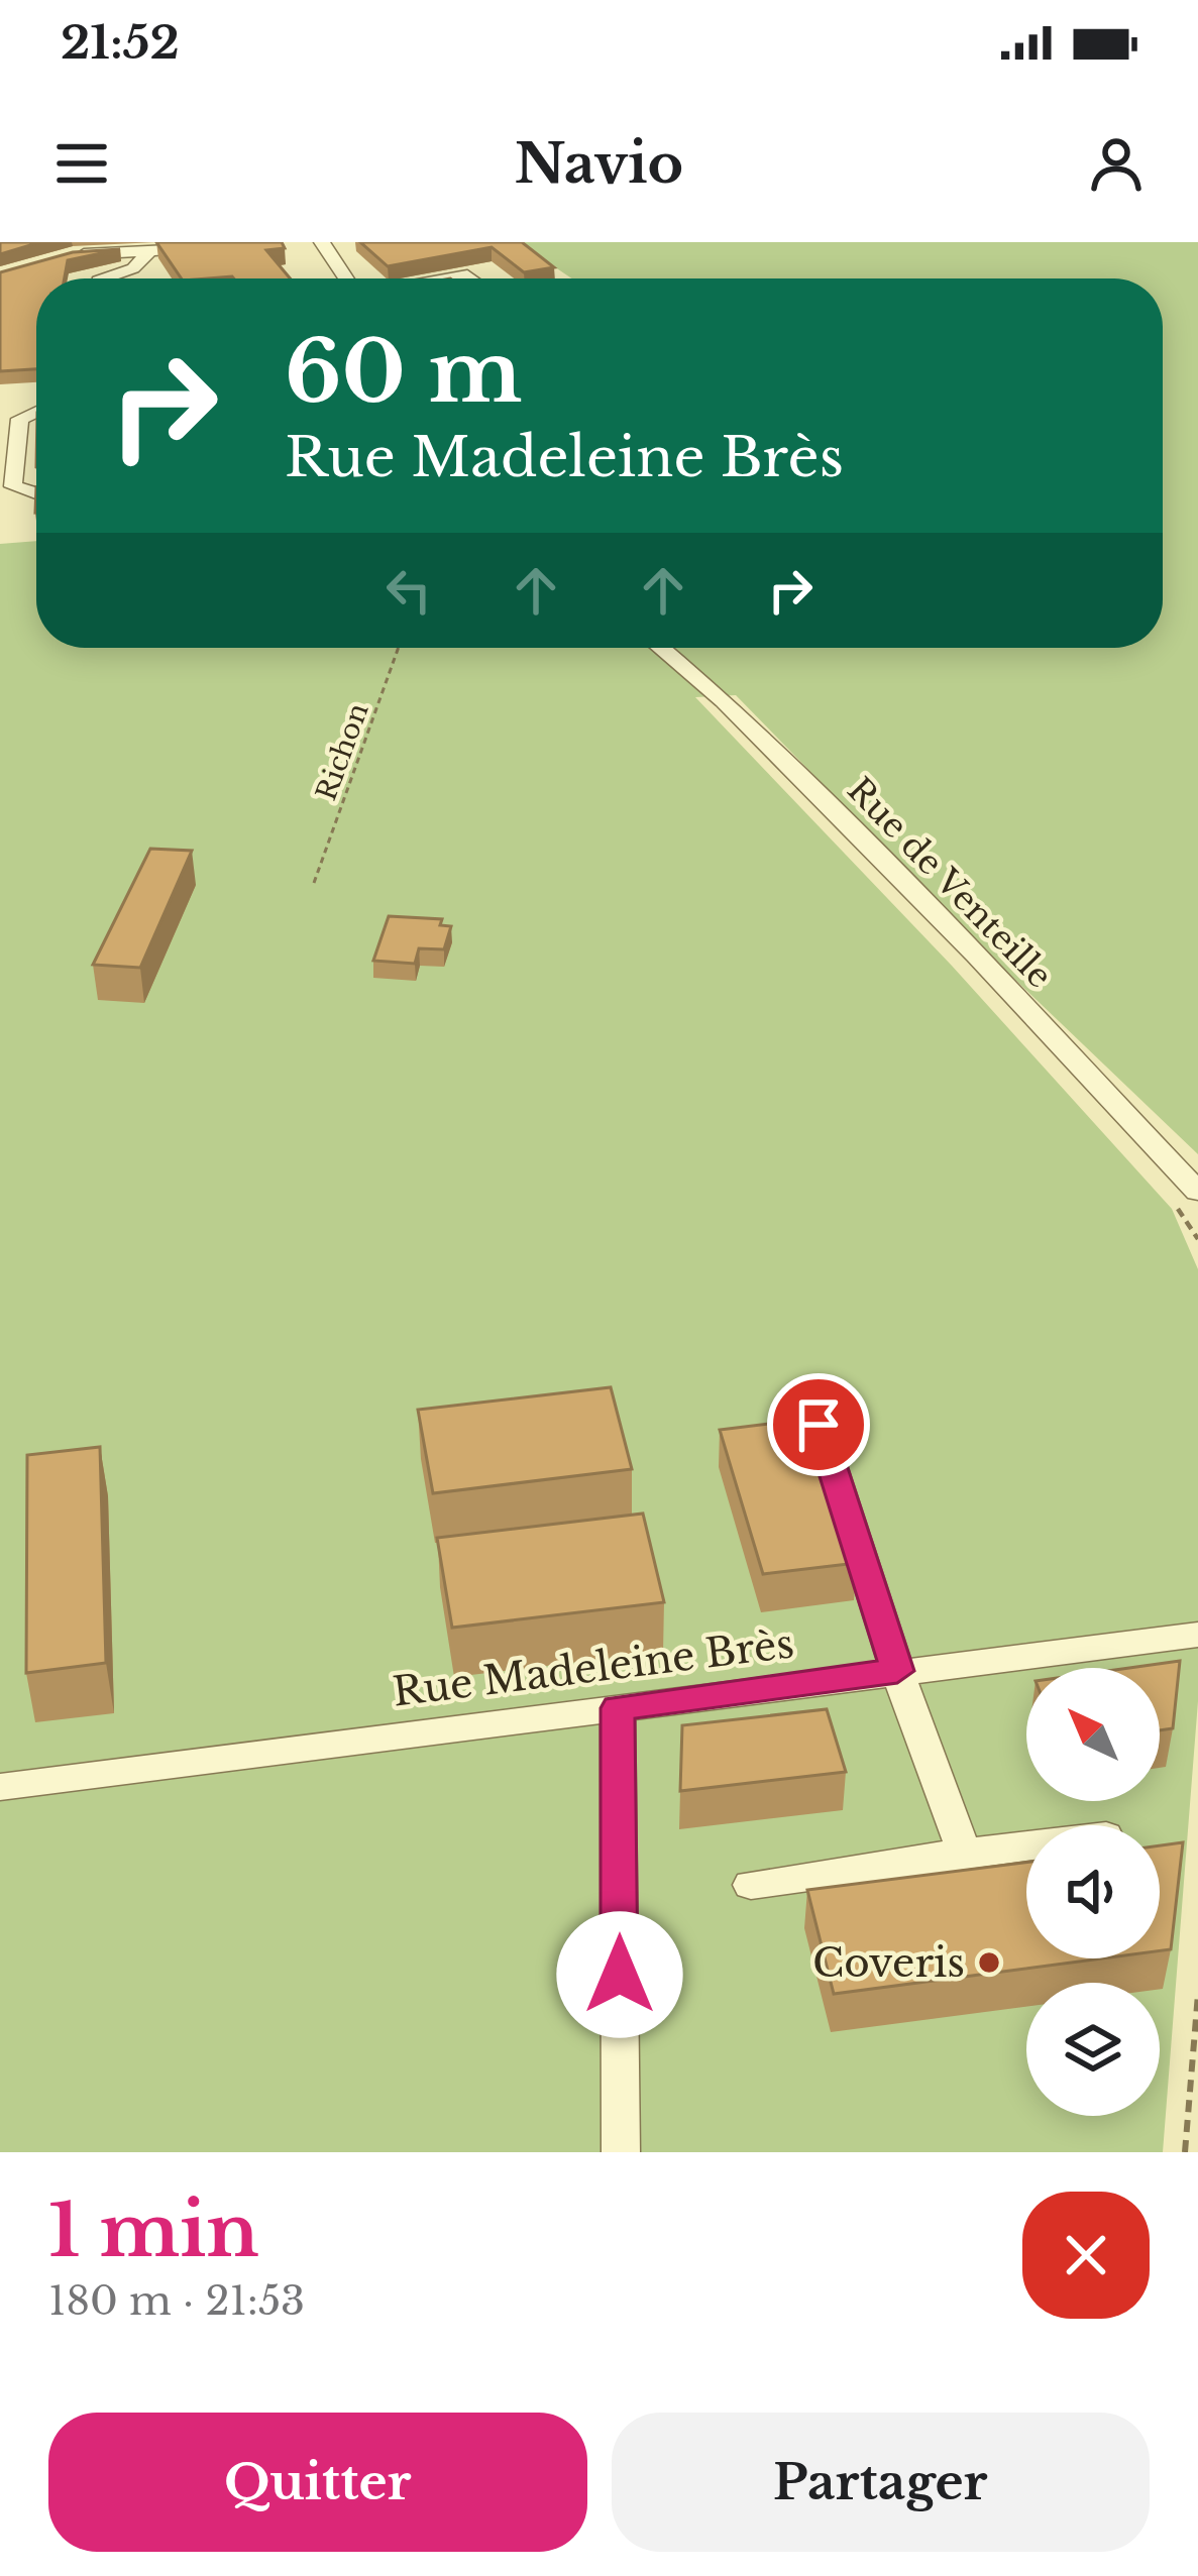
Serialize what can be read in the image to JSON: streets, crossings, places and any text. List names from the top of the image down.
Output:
{
  "streets": {
    "street": ["Rue de Venteille", "Rue Madeleine Brès"],
    "path": ["Richon"]
  },
  "places": ["Coveris"],
  "north": "top left",
  "page": {
    "status": "21:52",
    "header": "Navio",
    "turn": ["60 m", "Rue Madeleine Brès"],
    "heading": ["1 min", "180 m · 21:53"],
    "buttons": ["Quitter", "Partager"]
  }
}
